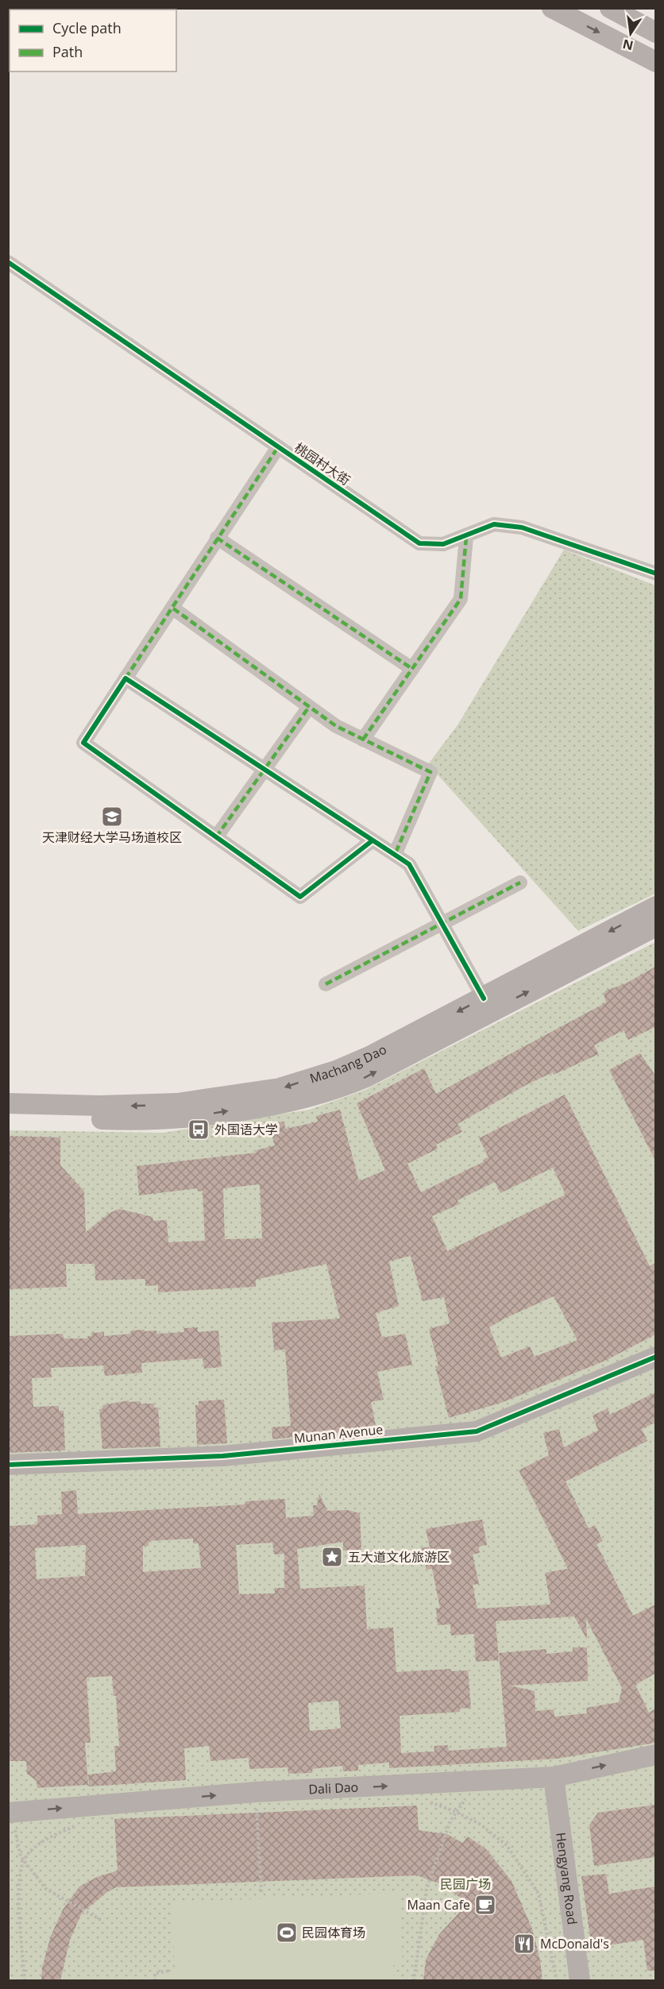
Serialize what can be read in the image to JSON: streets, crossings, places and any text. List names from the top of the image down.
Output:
{
  "streets": {
    "main road": [
      "Machang Dao",
      "Munan Avenue",
      "Dali Dao",
      "Hengyang Road"
    ],
    "street": ["桃园村大街"]
  },
  "crossings": [
    ["Dali Dao", "Hengyang Road"]
  ],
  "one_way": ["Dali Dao"],
  "parks": ["民园广场"],
  "places": {
    "school or university": ["天津财经大学马场道校区"],
    "bus stop": ["外国语大学"],
    "place": ["五大道文化旅游区"],
    "cafe": ["Maan Cafe"],
    "sports": ["民园体育场"],
    "restaurant": ["McDonald's"]
  },
  "legend": ["Cycle path", "Path"],
  "north": "bottom"
}
